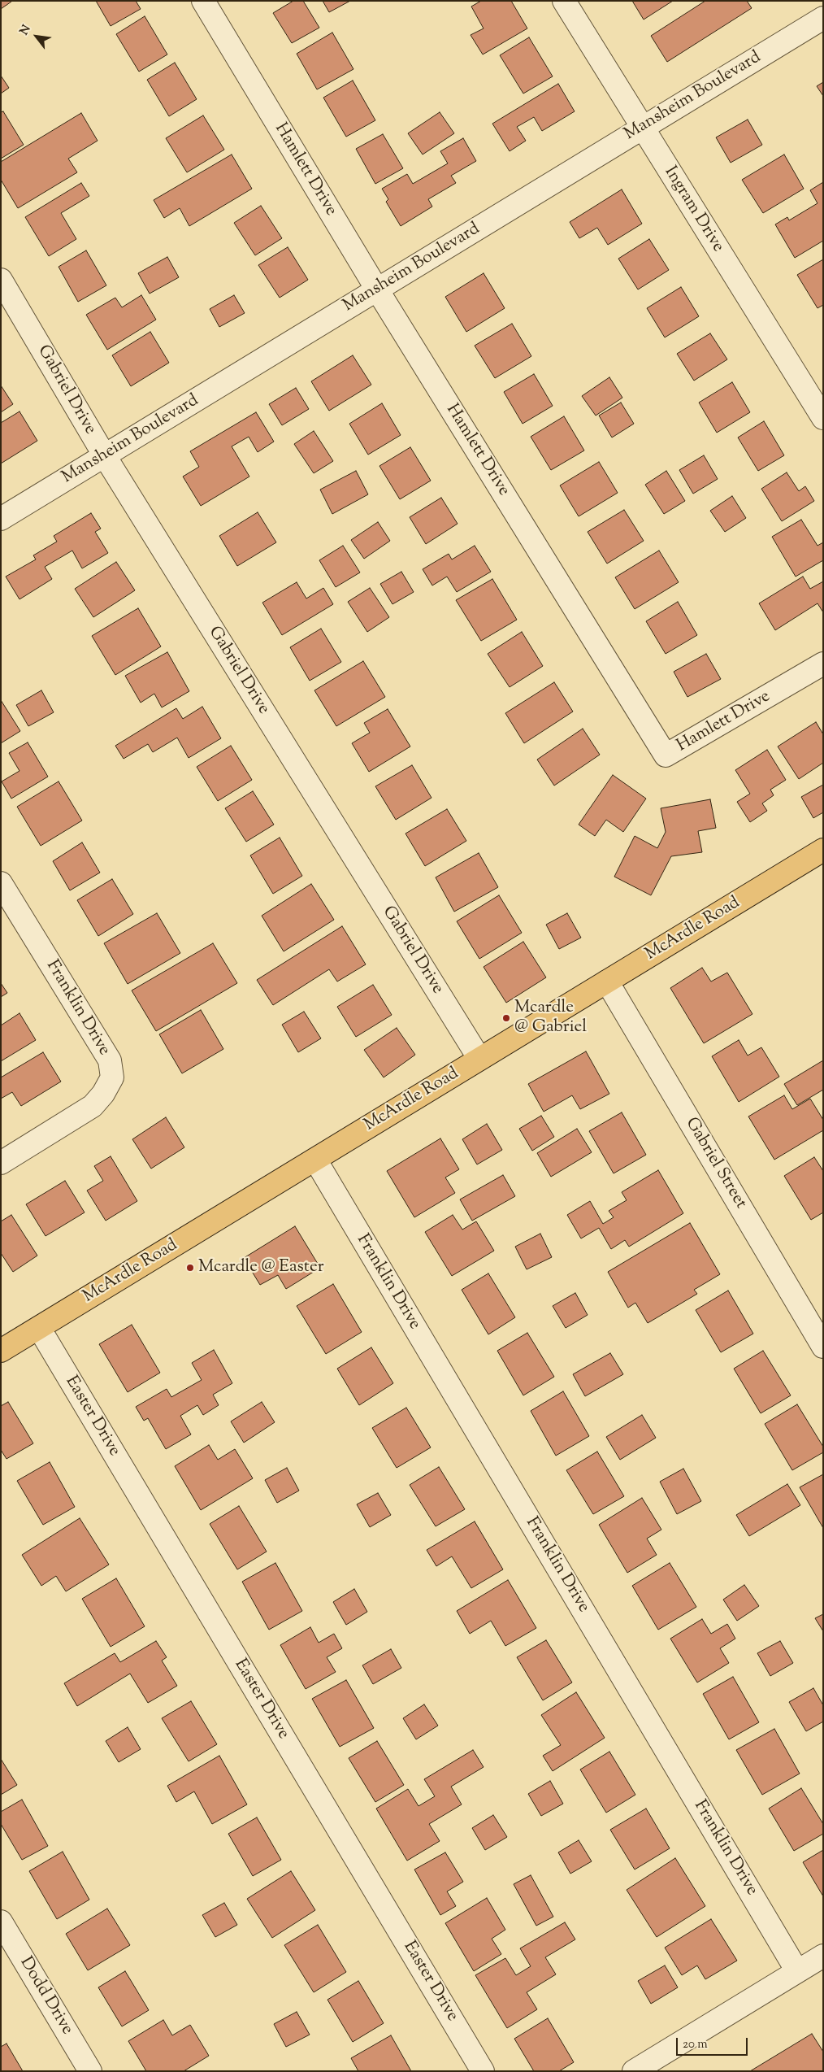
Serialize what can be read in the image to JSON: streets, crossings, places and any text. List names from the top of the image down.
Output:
{
  "streets": {
    "main road": ["McArdle Road"],
    "street": [
      "Mansheim Boulevard",
      "Hamlett Drive",
      "Ingram Drive",
      "Gabriel Drive",
      "Franklin Drive",
      "Gabriel Street",
      "Easter Drive",
      "Dodd Drive"
    ]
  },
  "crossings": [
    ["Mansheim Boulevard", "Hamlett Drive"],
    ["Mansheim Boulevard", "Ingram Drive"],
    ["Mansheim Boulevard", "Gabriel Drive"],
    ["Gabriel Drive", "McArdle Road"],
    ["McArdle Road", "Franklin Drive"],
    ["McArdle Road", "Gabriel Street"],
    ["McArdle Road", "Easter Drive"]
  ],
  "places": ["Mcardle @ Gabriel", "Mcardle @ Easter"],
  "scale_bar": "20 m",
  "north": "top left"
}
